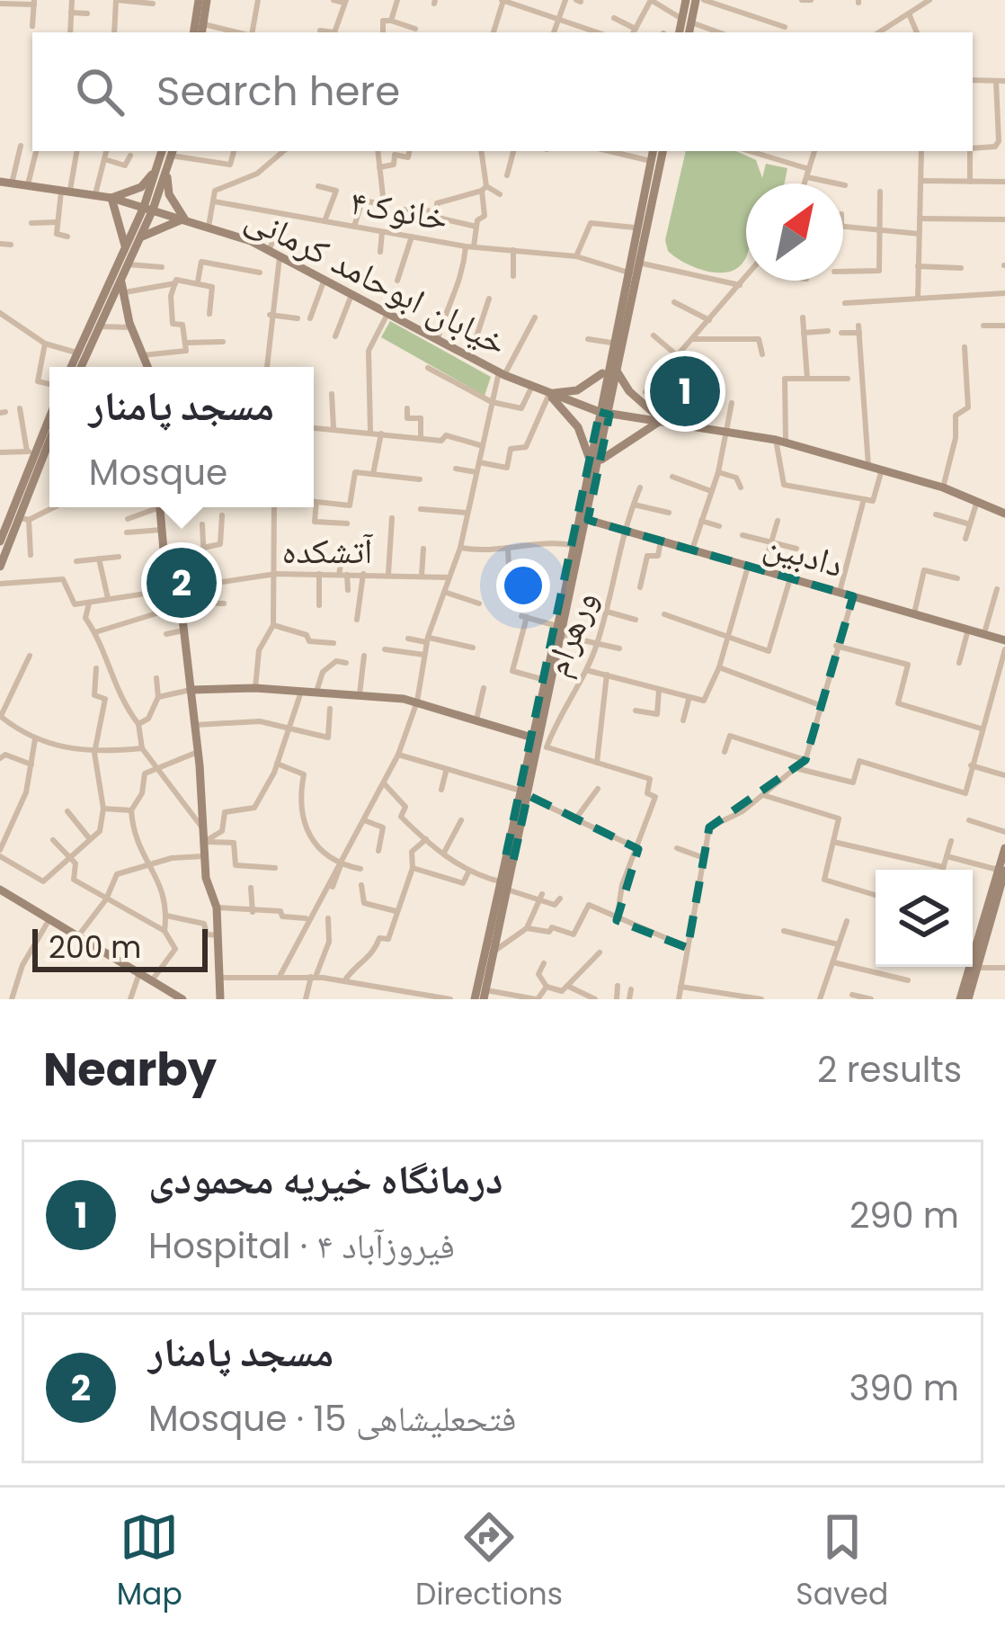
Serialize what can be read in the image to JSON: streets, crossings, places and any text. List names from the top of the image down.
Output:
{
  "streets": {
    "main road": ["خیابان ابوحامد کرمانی", "دادبین"],
    "street": ["خانوک۴", "آتشکده", "ورهرام"]
  },
  "crossings": [
    ["دادبین", "ورهرام"]
  ],
  "scale_bar": "200 m",
  "north": "top right",
  "page": {
    "search": "Search here",
    "pins": ["1", "2"],
    "popup": ["مسجد پامنار", "Mosque"],
    "scale": "200 m",
    "heading": ["Nearby", "2 results"],
    "list": [
      {
        "mark": "1",
        "name": "درمانگاه خیریه محمودی",
        "note": "Hospital · فیروزآباد ۴",
        "value": "290 m"
      },
      {
        "mark": "2",
        "name": "مسجد پامنار",
        "note": "Mosque · فتحعلیشاهی 15",
        "value": "390 m"
      }
    ],
    "nav": ["Map", "Directions", "Saved"]
  }
}
